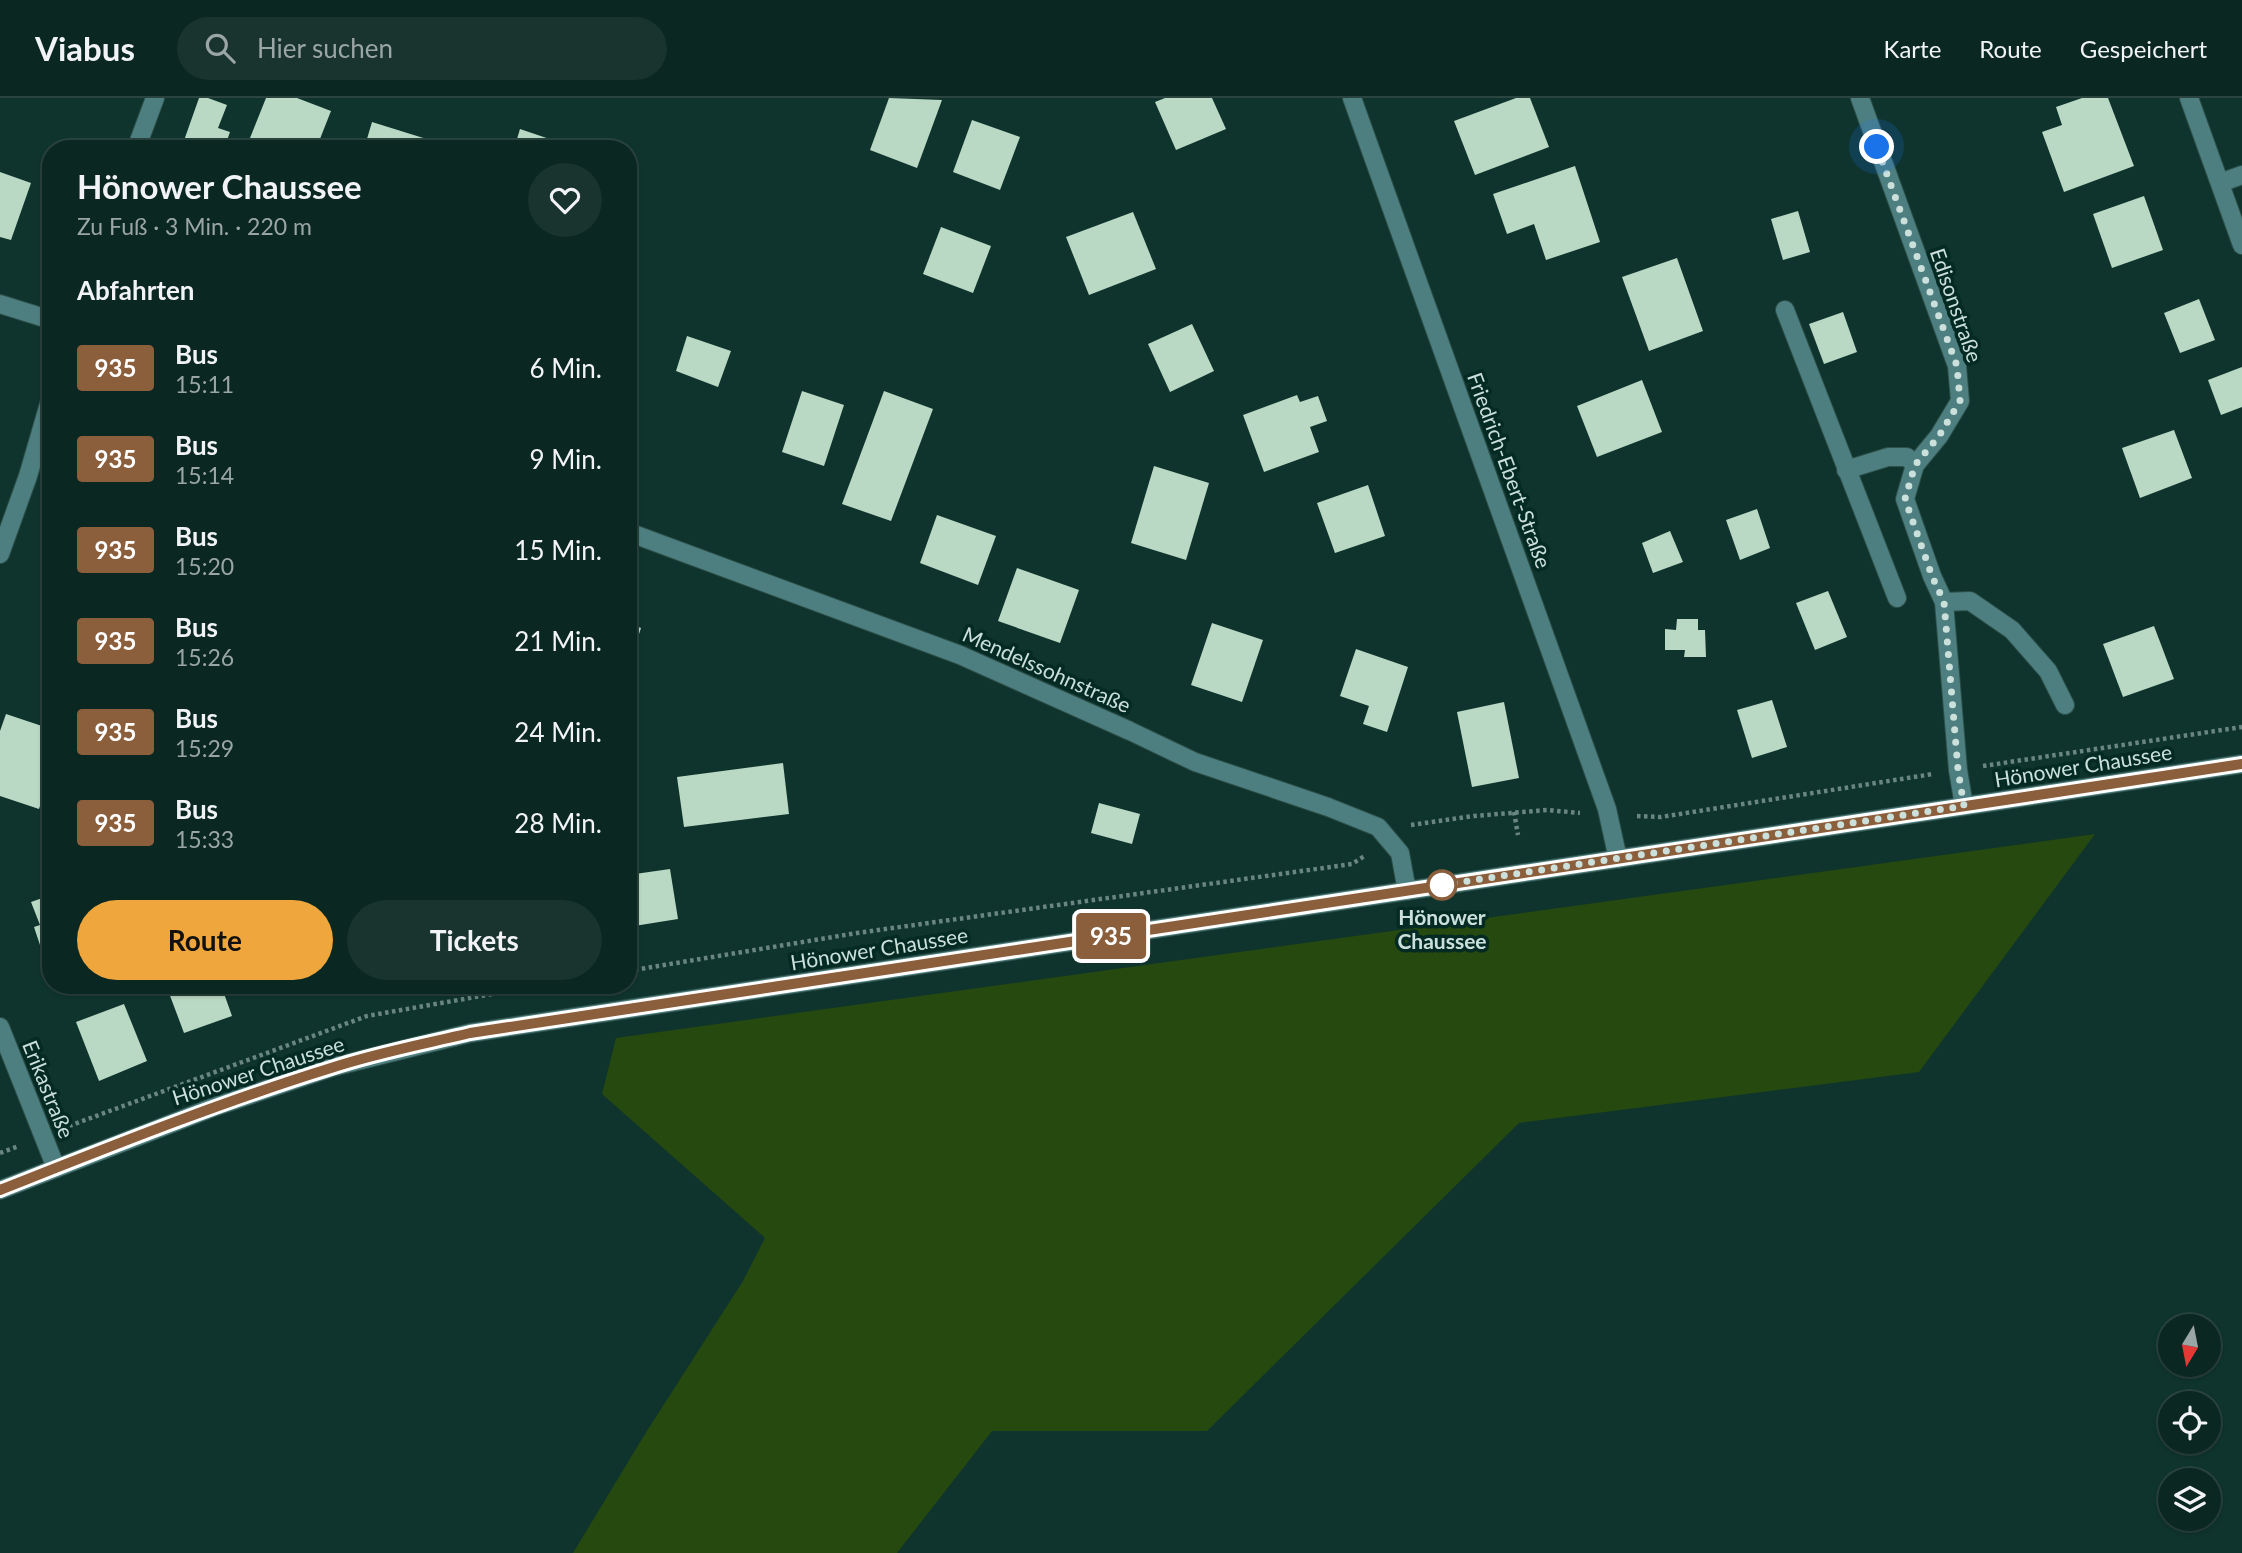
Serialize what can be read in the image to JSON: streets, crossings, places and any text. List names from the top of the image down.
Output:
{
  "streets": {
    "street": [
      "Edisonstraße",
      "Friedrich-Ebert-Straße",
      "Mendelssohnstraße",
      "Hönower Chaussee",
      "Erikastraße"
    ]
  },
  "crossings": [
    ["Edisonstraße", "Hönower Chaussee"],
    ["Friedrich-Ebert-Straße", "Hönower Chaussee"],
    ["Hönower Chaussee", "Erikastraße"]
  ],
  "places": ["Hönower Chaussee"],
  "lines": ["bus line 935"],
  "north": "bottom",
  "page": {
    "header": "Viabus",
    "search": "Hier suchen",
    "nav": ["Karte", "Route", "Gespeichert"],
    "on_map": "935",
    "heading": [
      ["Hönower Chaussee", "Zu Fuß · 3 Min. · 220 m"],
      "Abfahrten"
    ],
    "list": [
      {
        "mark": "935",
        "name": "Bus",
        "note": "15:11",
        "value": "6 Min."
      },
      {
        "mark": "935",
        "name": "Bus",
        "note": "15:14",
        "value": "9 Min."
      },
      {
        "mark": "935",
        "name": "Bus",
        "note": "15:20",
        "value": "15 Min."
      },
      {
        "mark": "935",
        "name": "Bus",
        "note": "15:26",
        "value": "21 Min."
      },
      {
        "mark": "935",
        "name": "Bus",
        "note": "15:29",
        "value": "24 Min."
      },
      {
        "mark": "935",
        "name": "Bus",
        "note": "15:33",
        "value": "28 Min."
      }
    ],
    "buttons": ["Route", "Tickets"]
  }
}
